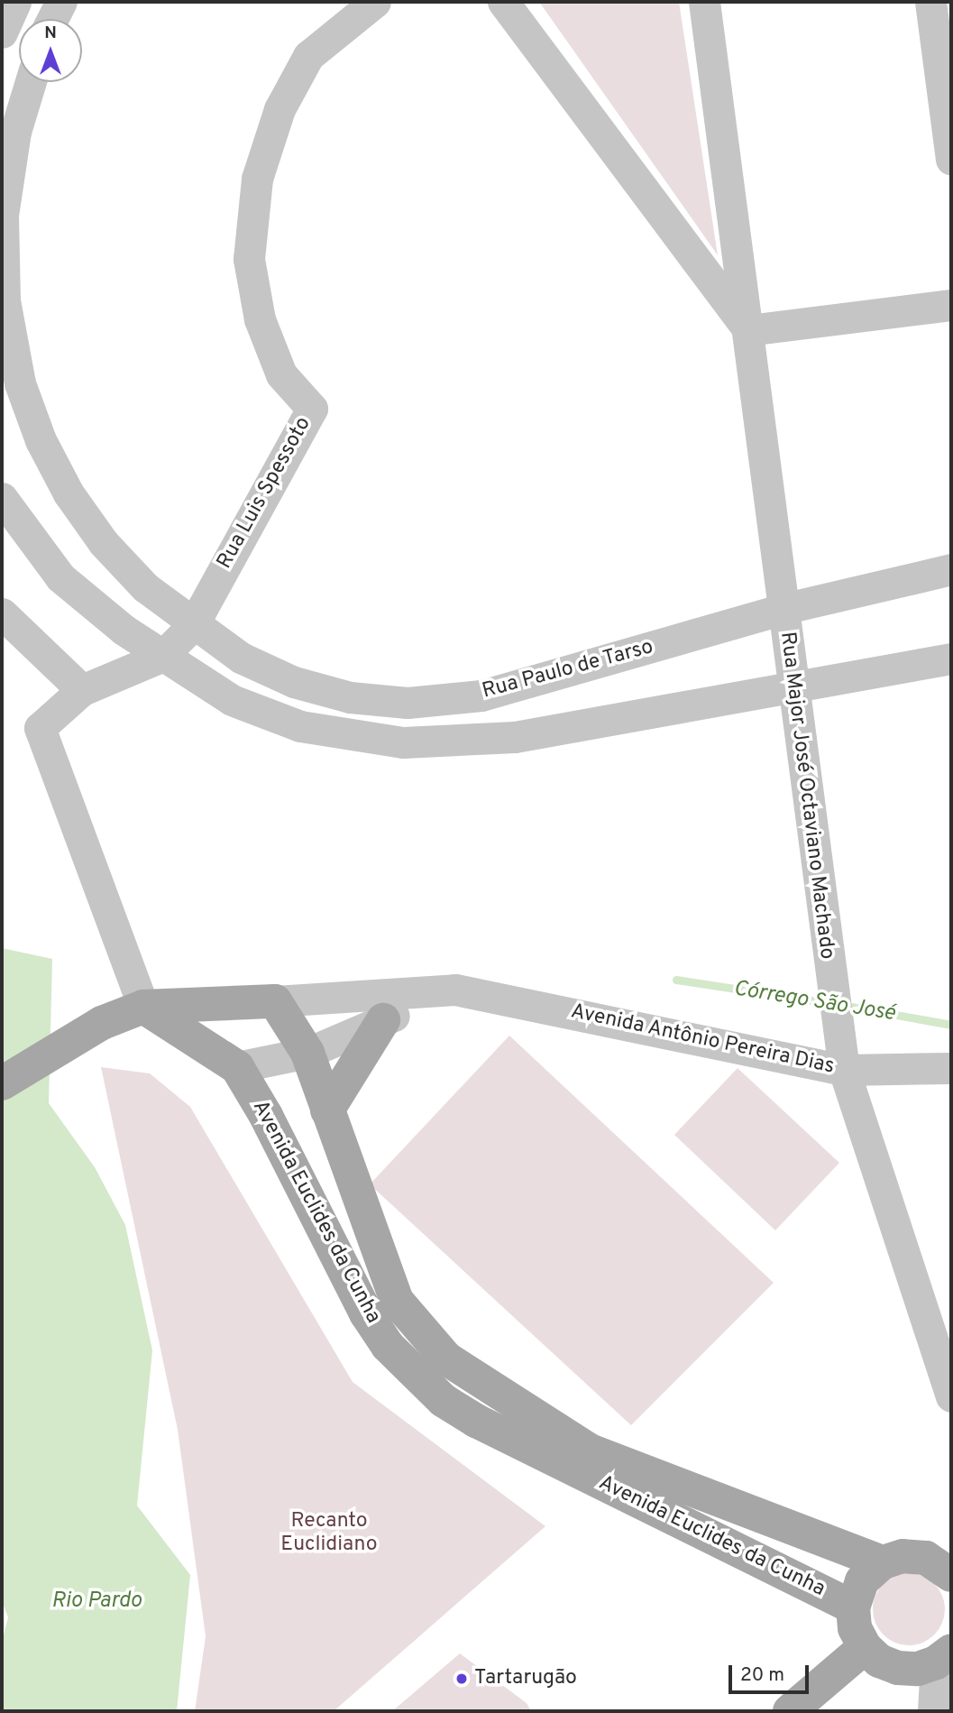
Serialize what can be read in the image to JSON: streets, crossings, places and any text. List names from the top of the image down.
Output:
{
  "streets": {
    "main road": ["Avenida Antônio Pereira Dias", "Avenida Euclides da Cunha"],
    "street": ["Rua Luis Spessoto", "Rua Paulo de Tarso", "Rua Major José Octaviano Machado"]
  },
  "crossings": [
    ["Rua Luis Spessoto", "Rua Paulo de Tarso"],
    ["Rua Luis Spessoto", "Avenida Antônio Pereira Dias"],
    ["Rua Luis Spessoto", "Avenida Euclides da Cunha"],
    ["Rua Paulo de Tarso", "Rua Major José Octaviano Machado"],
    ["Rua Major José Octaviano Machado", "Avenida Antônio Pereira Dias"],
    ["Avenida Antônio Pereira Dias", "Avenida Euclides da Cunha"]
  ],
  "water": ["Córrego São José", "Rio Pardo"],
  "parks": ["Recanto Euclidiano"],
  "places": ["Tartarugão"],
  "scale_bar": "20 m",
  "north": "top"
}
